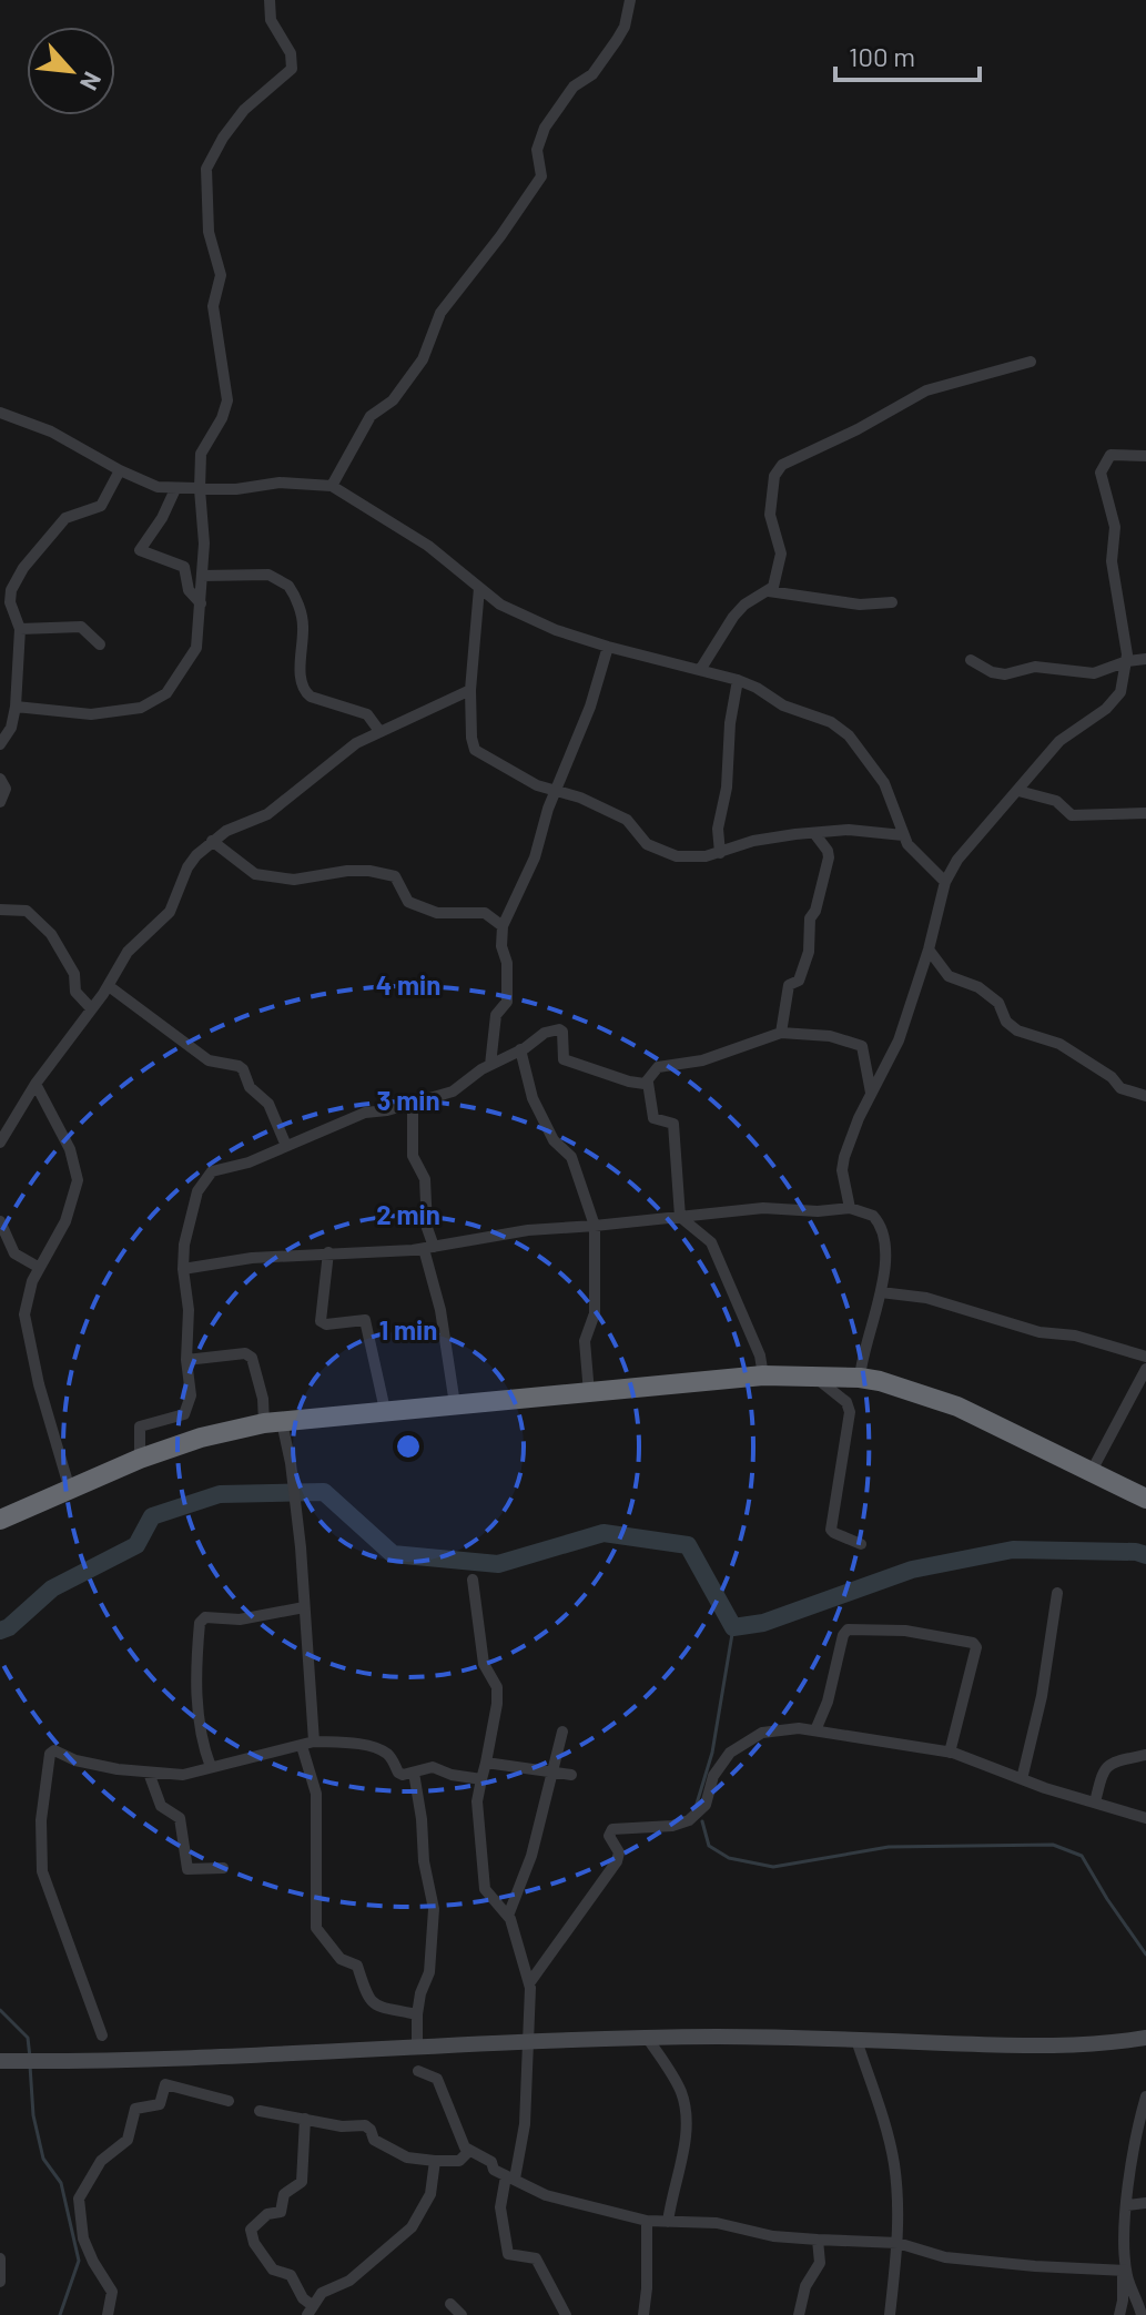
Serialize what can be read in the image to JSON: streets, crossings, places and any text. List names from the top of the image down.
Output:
{
  "scale_bar": "100 m",
  "north": "bottom right",
  "rings": [
    "4 min",
    "3 min",
    "2 min",
    "1 min"
  ]
}
